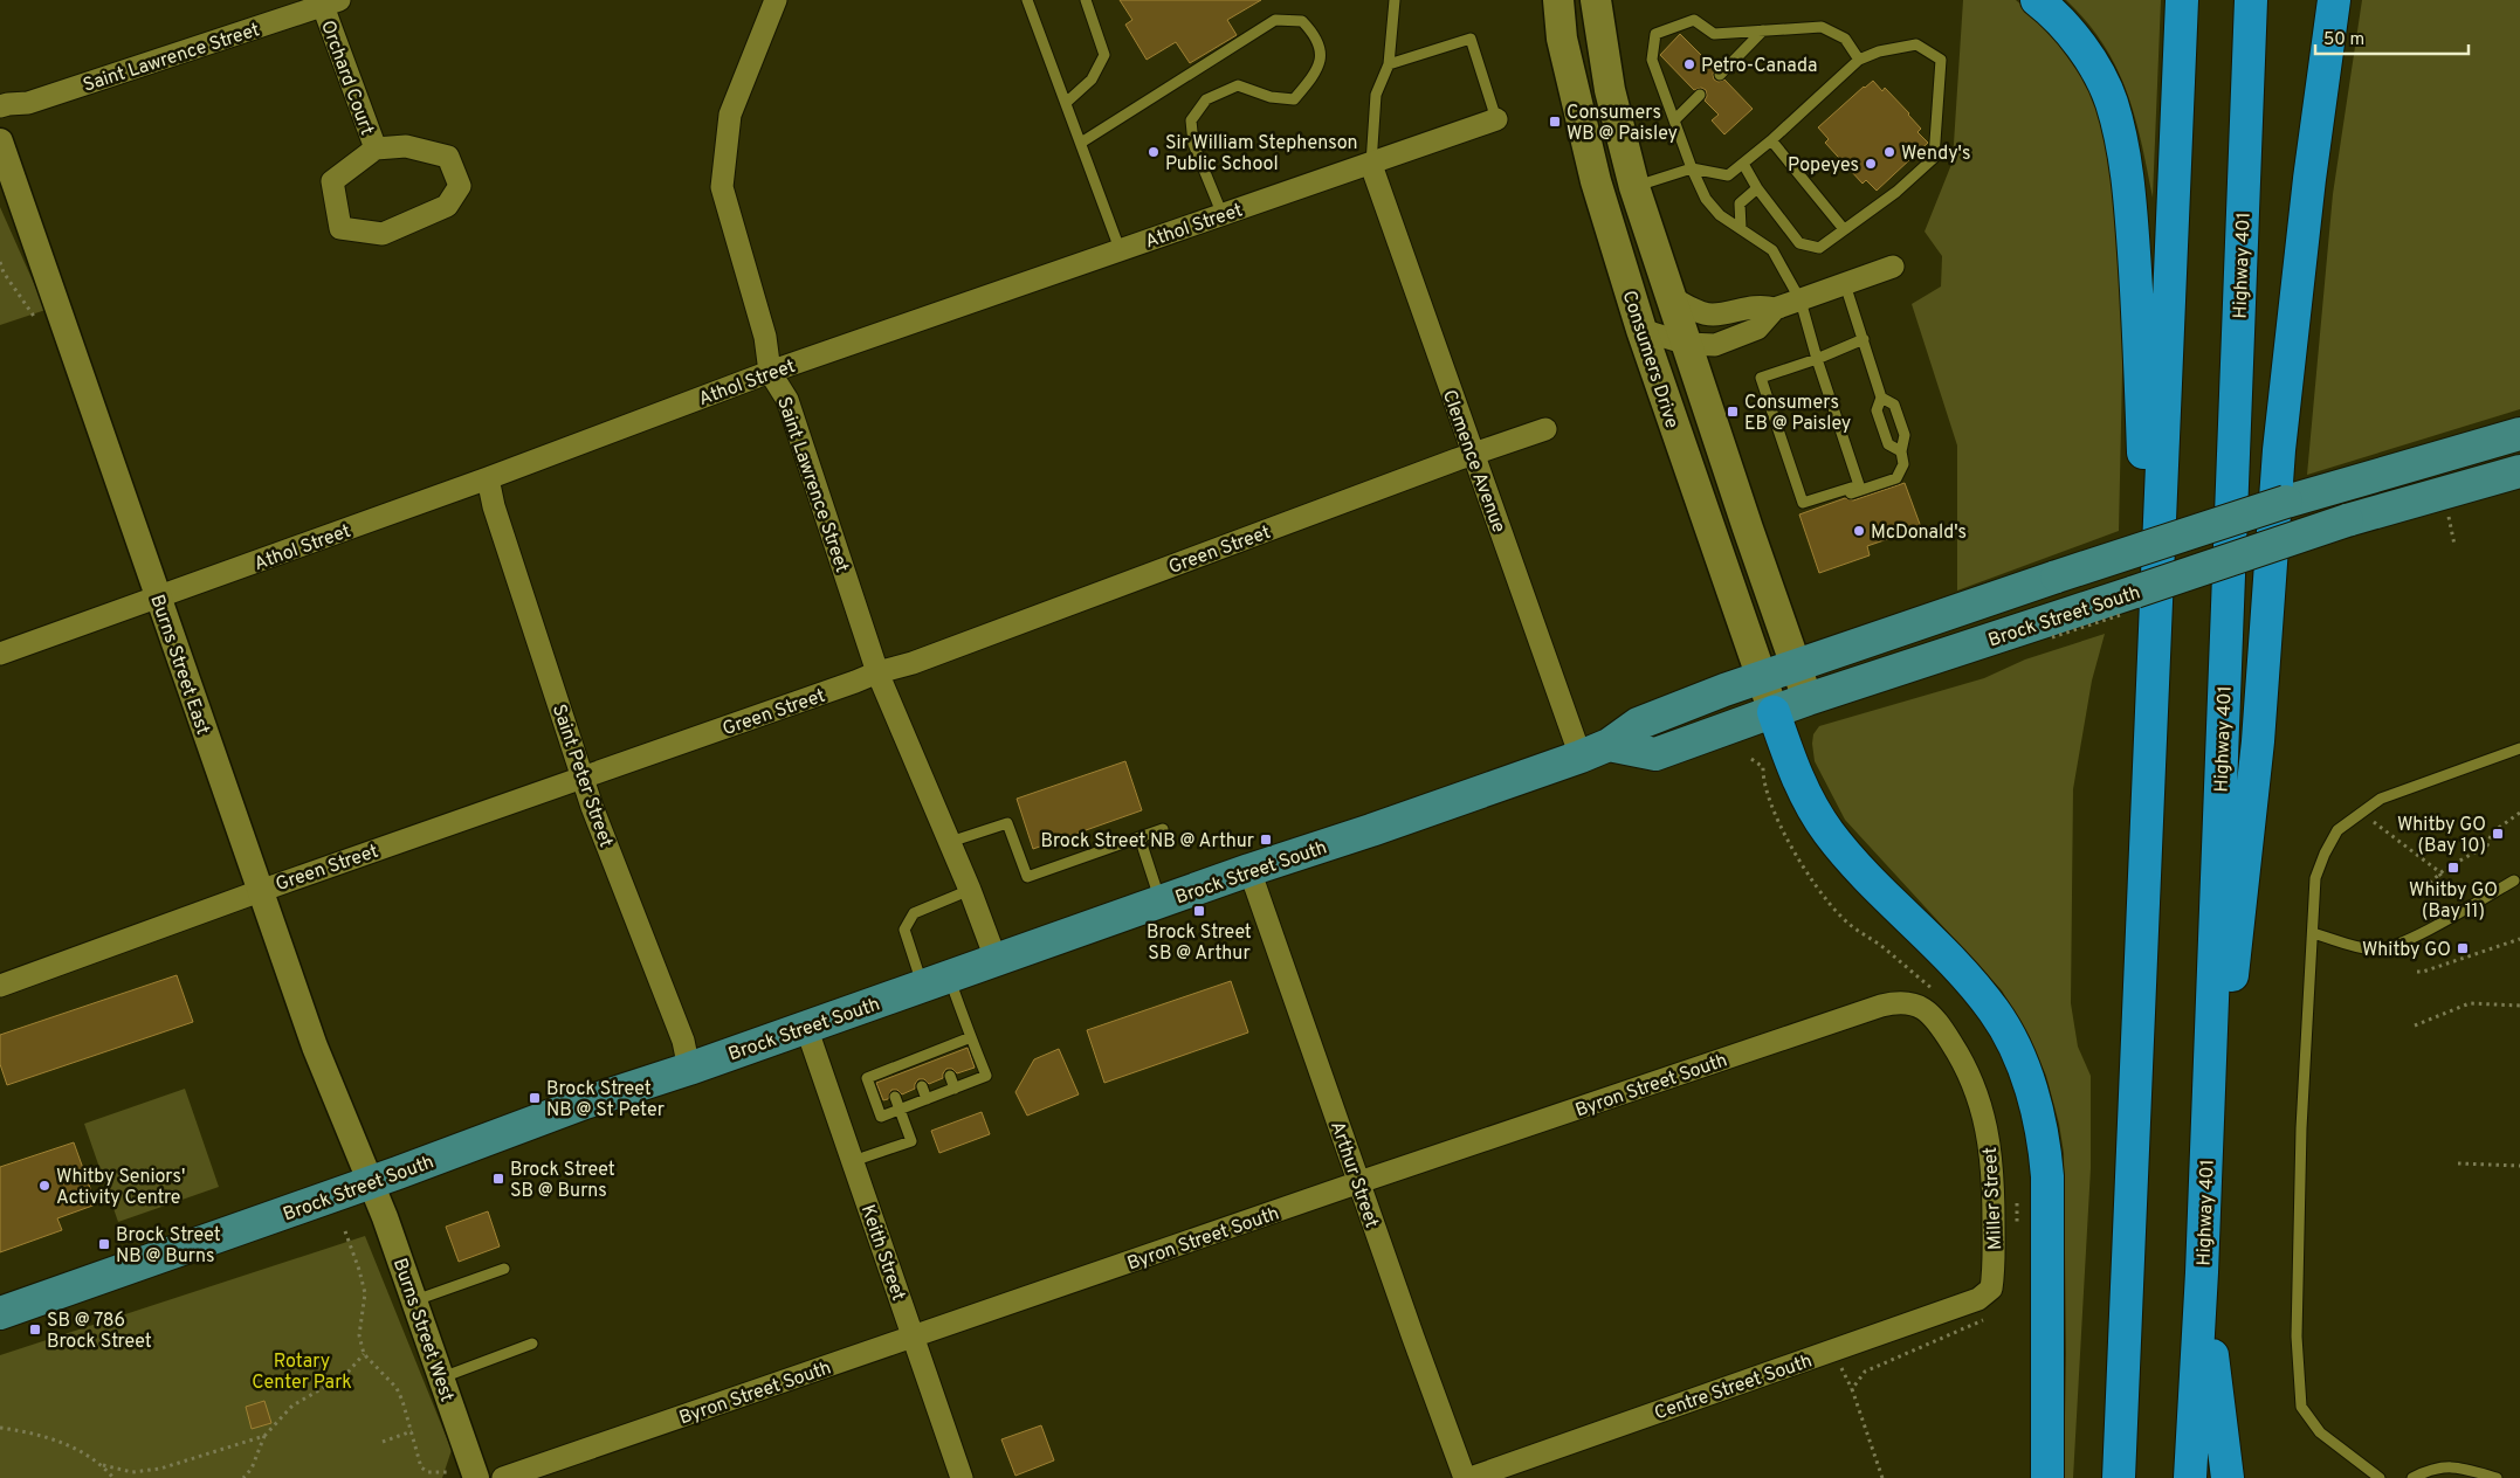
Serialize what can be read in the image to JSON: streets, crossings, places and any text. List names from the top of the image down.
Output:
{
  "streets": {
    "highway": ["Highway 401"],
    "main road": ["Consumers Drive", "Brock Street South"],
    "street": [
      "Saint Lawrence Street",
      "Orchard Court",
      "Athol Street",
      "Clemence Avenue",
      "Green Street",
      "Burns Street East",
      "Saint Peter Street",
      "Byron Street South",
      "Arthur Street",
      "Miller Street",
      "Keith Street",
      "Burns Street West",
      "Centre Street South"
    ]
  },
  "crossings": [
    ["Saint Lawrence Street", "Orchard Court"],
    ["Saint Lawrence Street", "Athol Street"],
    ["Saint Lawrence Street", "Green Street"],
    ["Saint Lawrence Street", "Brock Street South"],
    ["Athol Street", "Clemence Avenue"],
    ["Athol Street", "Burns Street East"],
    ["Athol Street", "Saint Peter Street"],
    ["Consumers Drive", "Brock Street South"],
    ["Clemence Avenue", "Green Street"],
    ["Clemence Avenue", "Brock Street South"],
    ["Green Street", "Burns Street East"],
    ["Green Street", "Saint Peter Street"],
    ["Brock Street South", "Burns Street East"],
    ["Brock Street South", "Saint Peter Street"],
    ["Brock Street South", "Arthur Street"],
    ["Brock Street South", "Keith Street"],
    ["Brock Street South", "Burns Street West"],
    ["Burns Street East", "Burns Street West"],
    ["Byron Street South", "Arthur Street"],
    ["Byron Street South", "Miller Street"],
    ["Byron Street South", "Keith Street"],
    ["Miller Street", "Centre Street South"]
  ],
  "parks": ["Rotary Center Park"],
  "places": {
    "other": [
      "Petro-Canada",
      "Sir William Stephenson Public School",
      "Wendy's",
      "Popeyes",
      "McDonald's",
      "Whitby Seniors' Activity Centre"
    ],
    "transit": [
      "Consumers WB @ Paisley",
      "Consumers EB @ Paisley",
      "Whitby GO (Bay 10)",
      "Brock Street NB @ Arthur",
      "Whitby GO (Bay 11)",
      "Brock Street SB @ Arthur",
      "Whitby GO",
      "Brock Street NB @ St Peter",
      "Brock Street SB @ Burns",
      "Brock Street NB @ Burns",
      "SB @ 786 Brock Street"
    ]
  },
  "scale_bar": "50 m"
}
